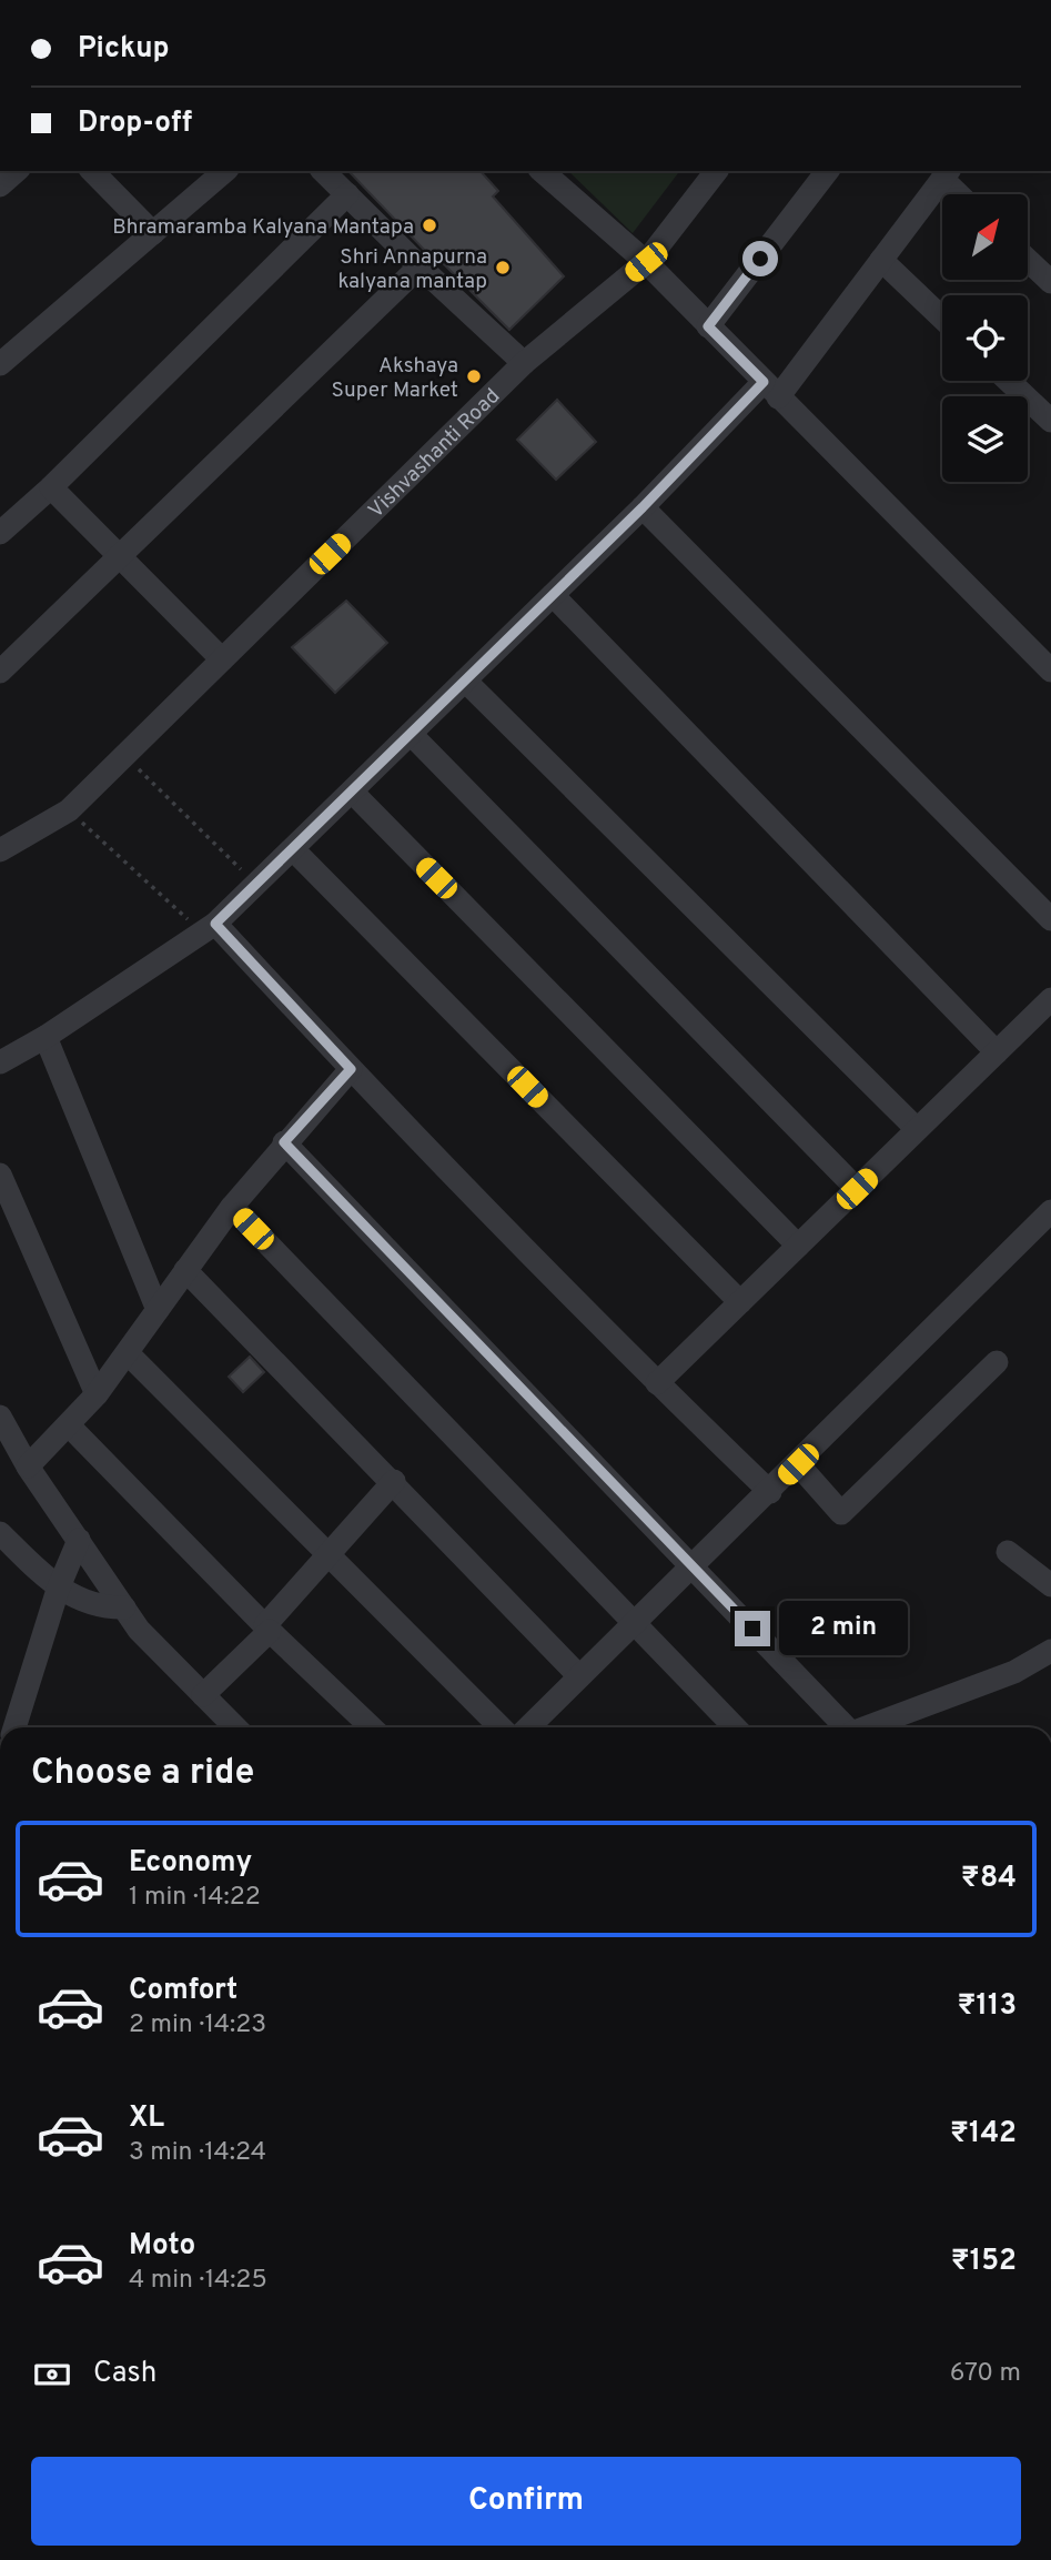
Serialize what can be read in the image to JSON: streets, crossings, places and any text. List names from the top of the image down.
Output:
{
  "streets": {
    "street": ["Vishvashanti Road"]
  },
  "places": ["Bhramaramba Kalyana Mantapa", "Shri Annapurna kalyana mantap", "Akshaya Super Market"],
  "north": "top right",
  "page": {
    "banner": ["Pickup", "Drop-off"],
    "bubble": "2 min",
    "heading": "Choose a ride",
    "list": [
      {
        "name": "Economy",
        "note": "1 min · 14:22",
        "value": "₹84"
      },
      {
        "name": "Comfort",
        "note": "2 min · 14:23",
        "value": "₹113"
      },
      {
        "name": "XL",
        "note": "3 min · 14:24",
        "value": "₹142"
      },
      {
        "name": "Moto",
        "note": "4 min · 14:25",
        "value": "₹152"
      }
    ],
    "pay": ["Cash", "670 m"],
    "buttons": "Confirm"
  }
}
